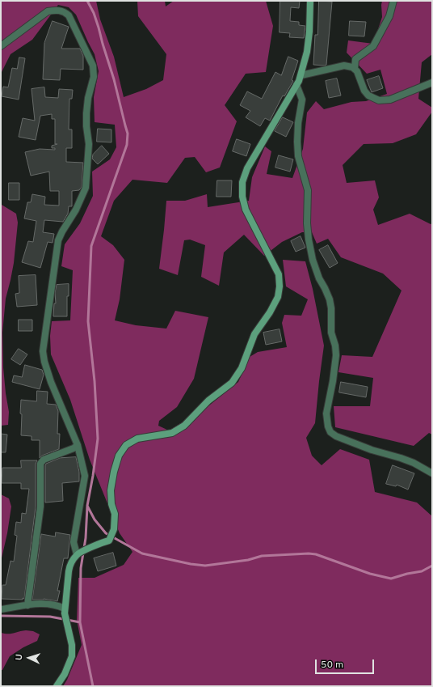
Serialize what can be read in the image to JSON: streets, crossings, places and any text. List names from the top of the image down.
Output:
{
  "scale_bar": "50 m",
  "north": "left"
}
